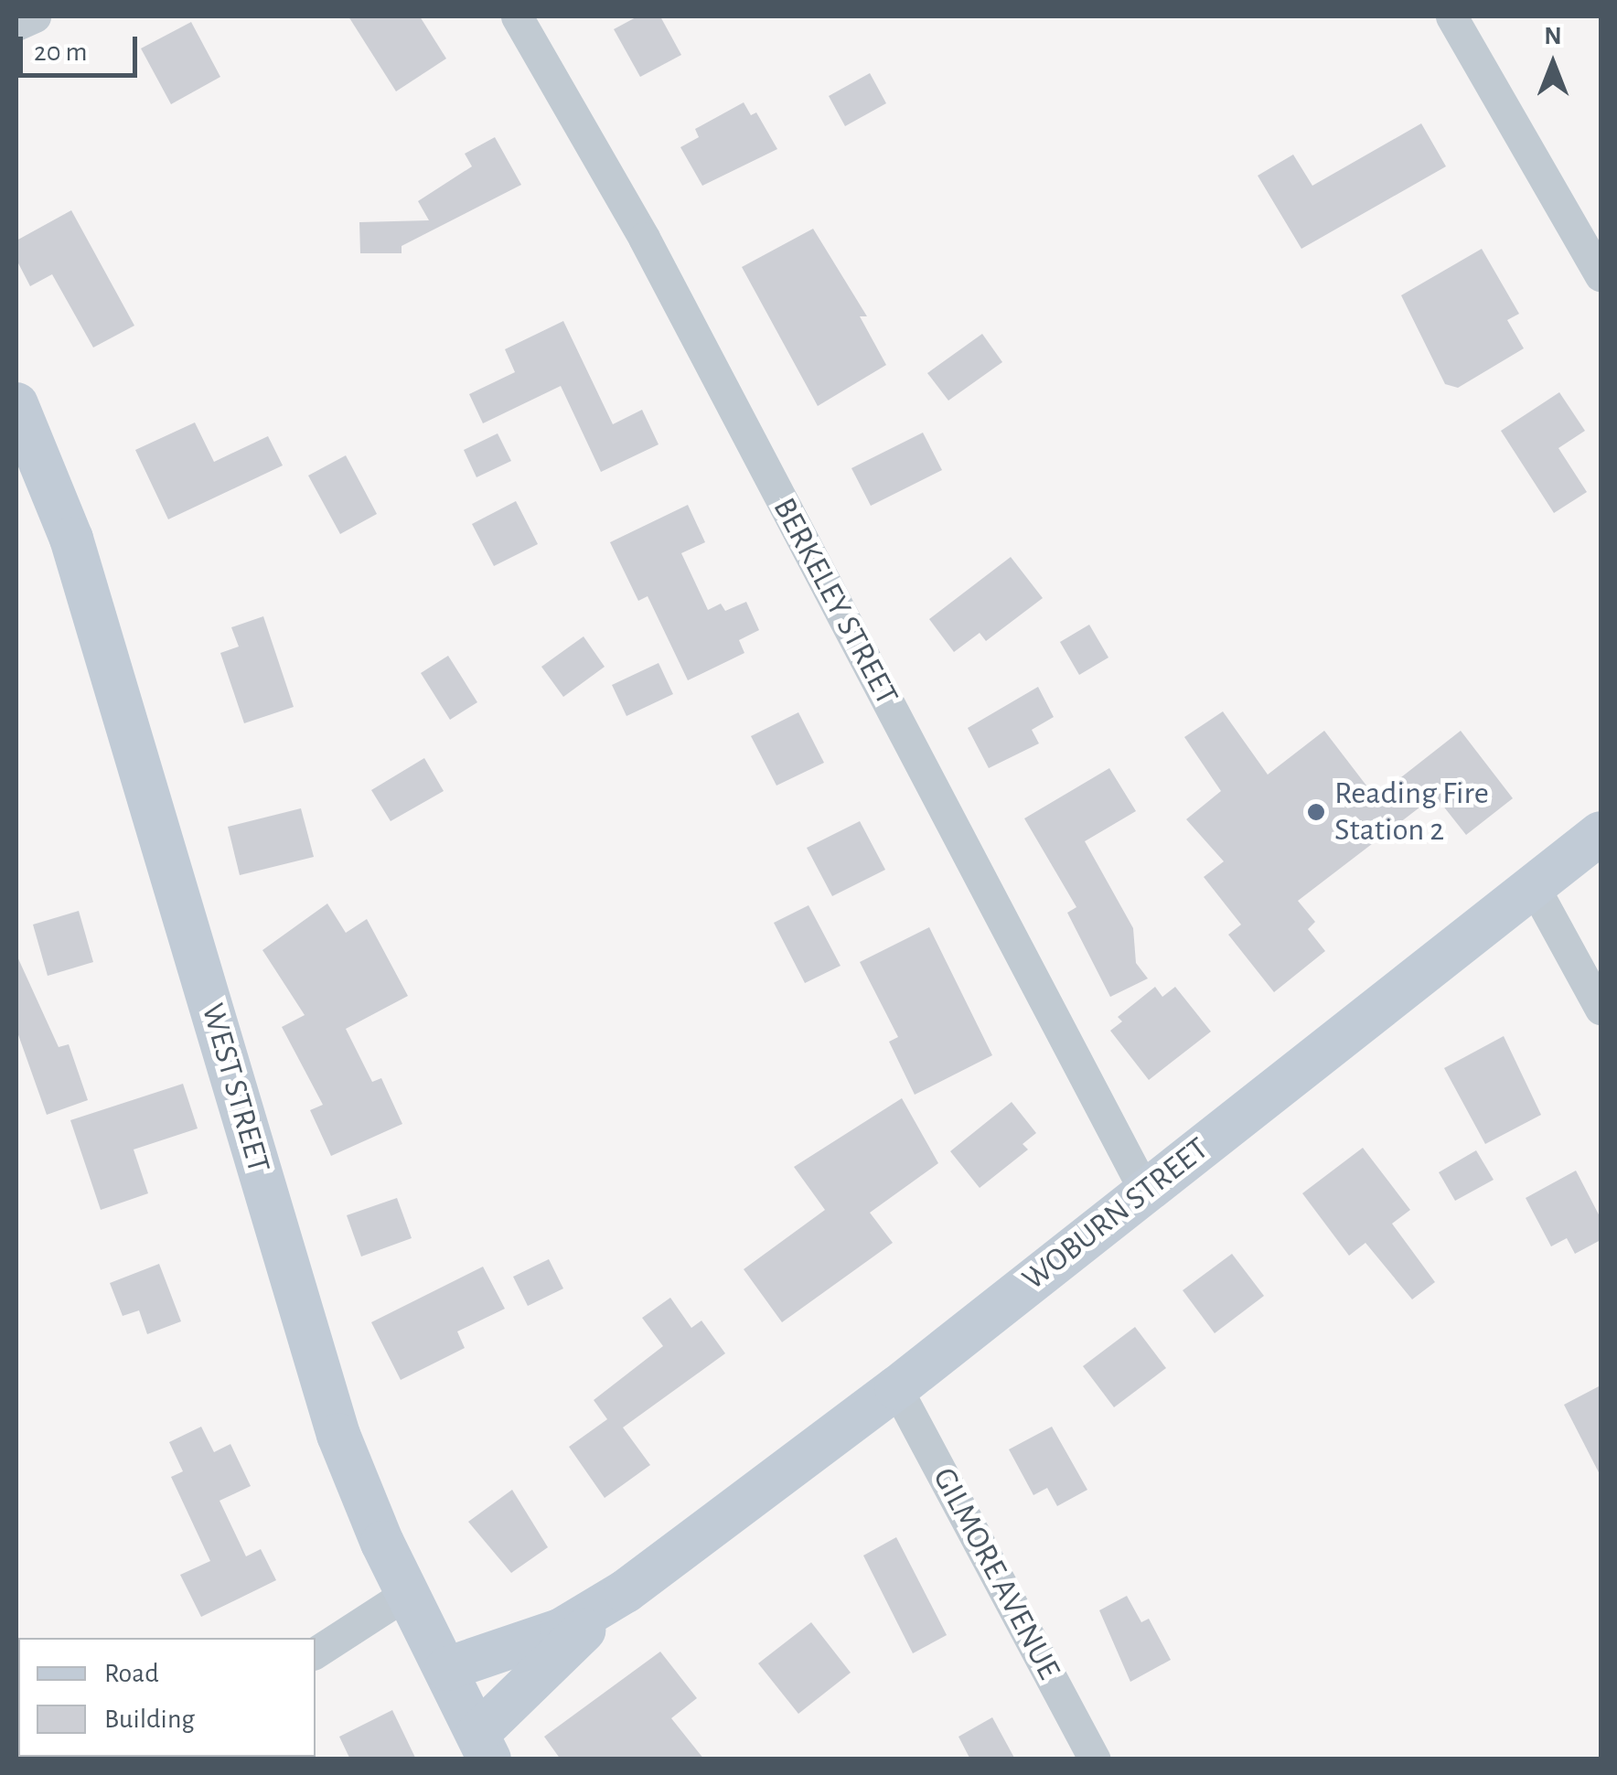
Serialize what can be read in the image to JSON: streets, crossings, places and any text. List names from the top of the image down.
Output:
{
  "streets": {
    "street": [
      "BERKELEY STREET",
      "WEST STREET",
      "WOBURN STREET",
      "GILMORE AVENUE"
    ]
  },
  "crossings": [
    ["BERKELEY STREET", "WOBURN STREET"],
    ["WEST STREET", "WOBURN STREET"],
    ["WOBURN STREET", "GILMORE AVENUE"]
  ],
  "places": ["Reading Fire Station 2"],
  "legend": ["Road", "Building"],
  "scale_bar": "20 m",
  "north": "top"
}
